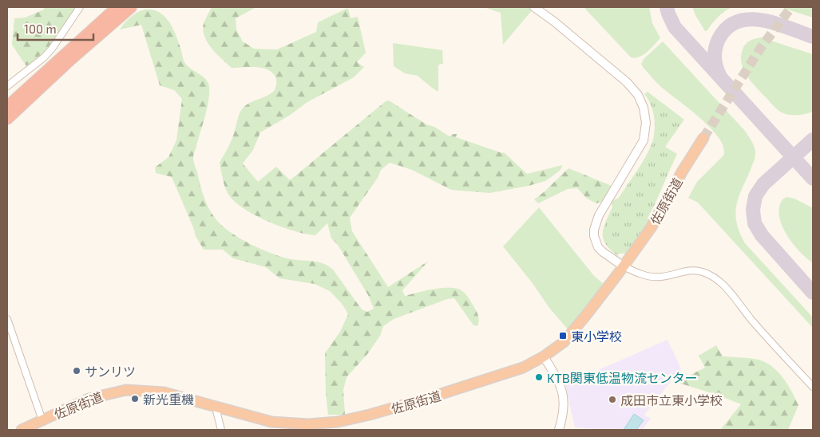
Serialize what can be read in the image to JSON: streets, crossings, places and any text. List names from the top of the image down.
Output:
{
  "streets": {
    "highway": ["佐原街道"]
  },
  "places": {
    "transit": ["東小学校"],
    "other": [
      "サンリツ",
      "KTB関東低温物流センター",
      "新光重機",
      "成田市立東小学校"
    ]
  },
  "scale_bar": "100 m"
}
